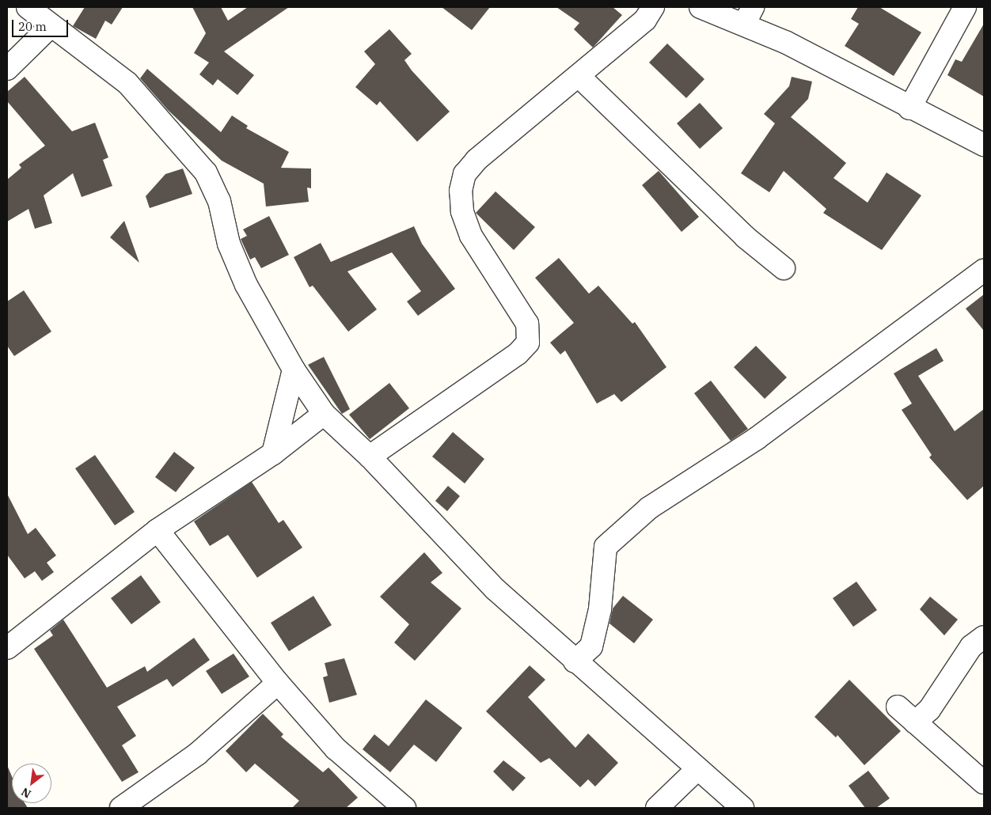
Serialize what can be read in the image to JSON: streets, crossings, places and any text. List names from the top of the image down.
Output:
{
  "scale_bar": "20 m",
  "north": "bottom left"
}
